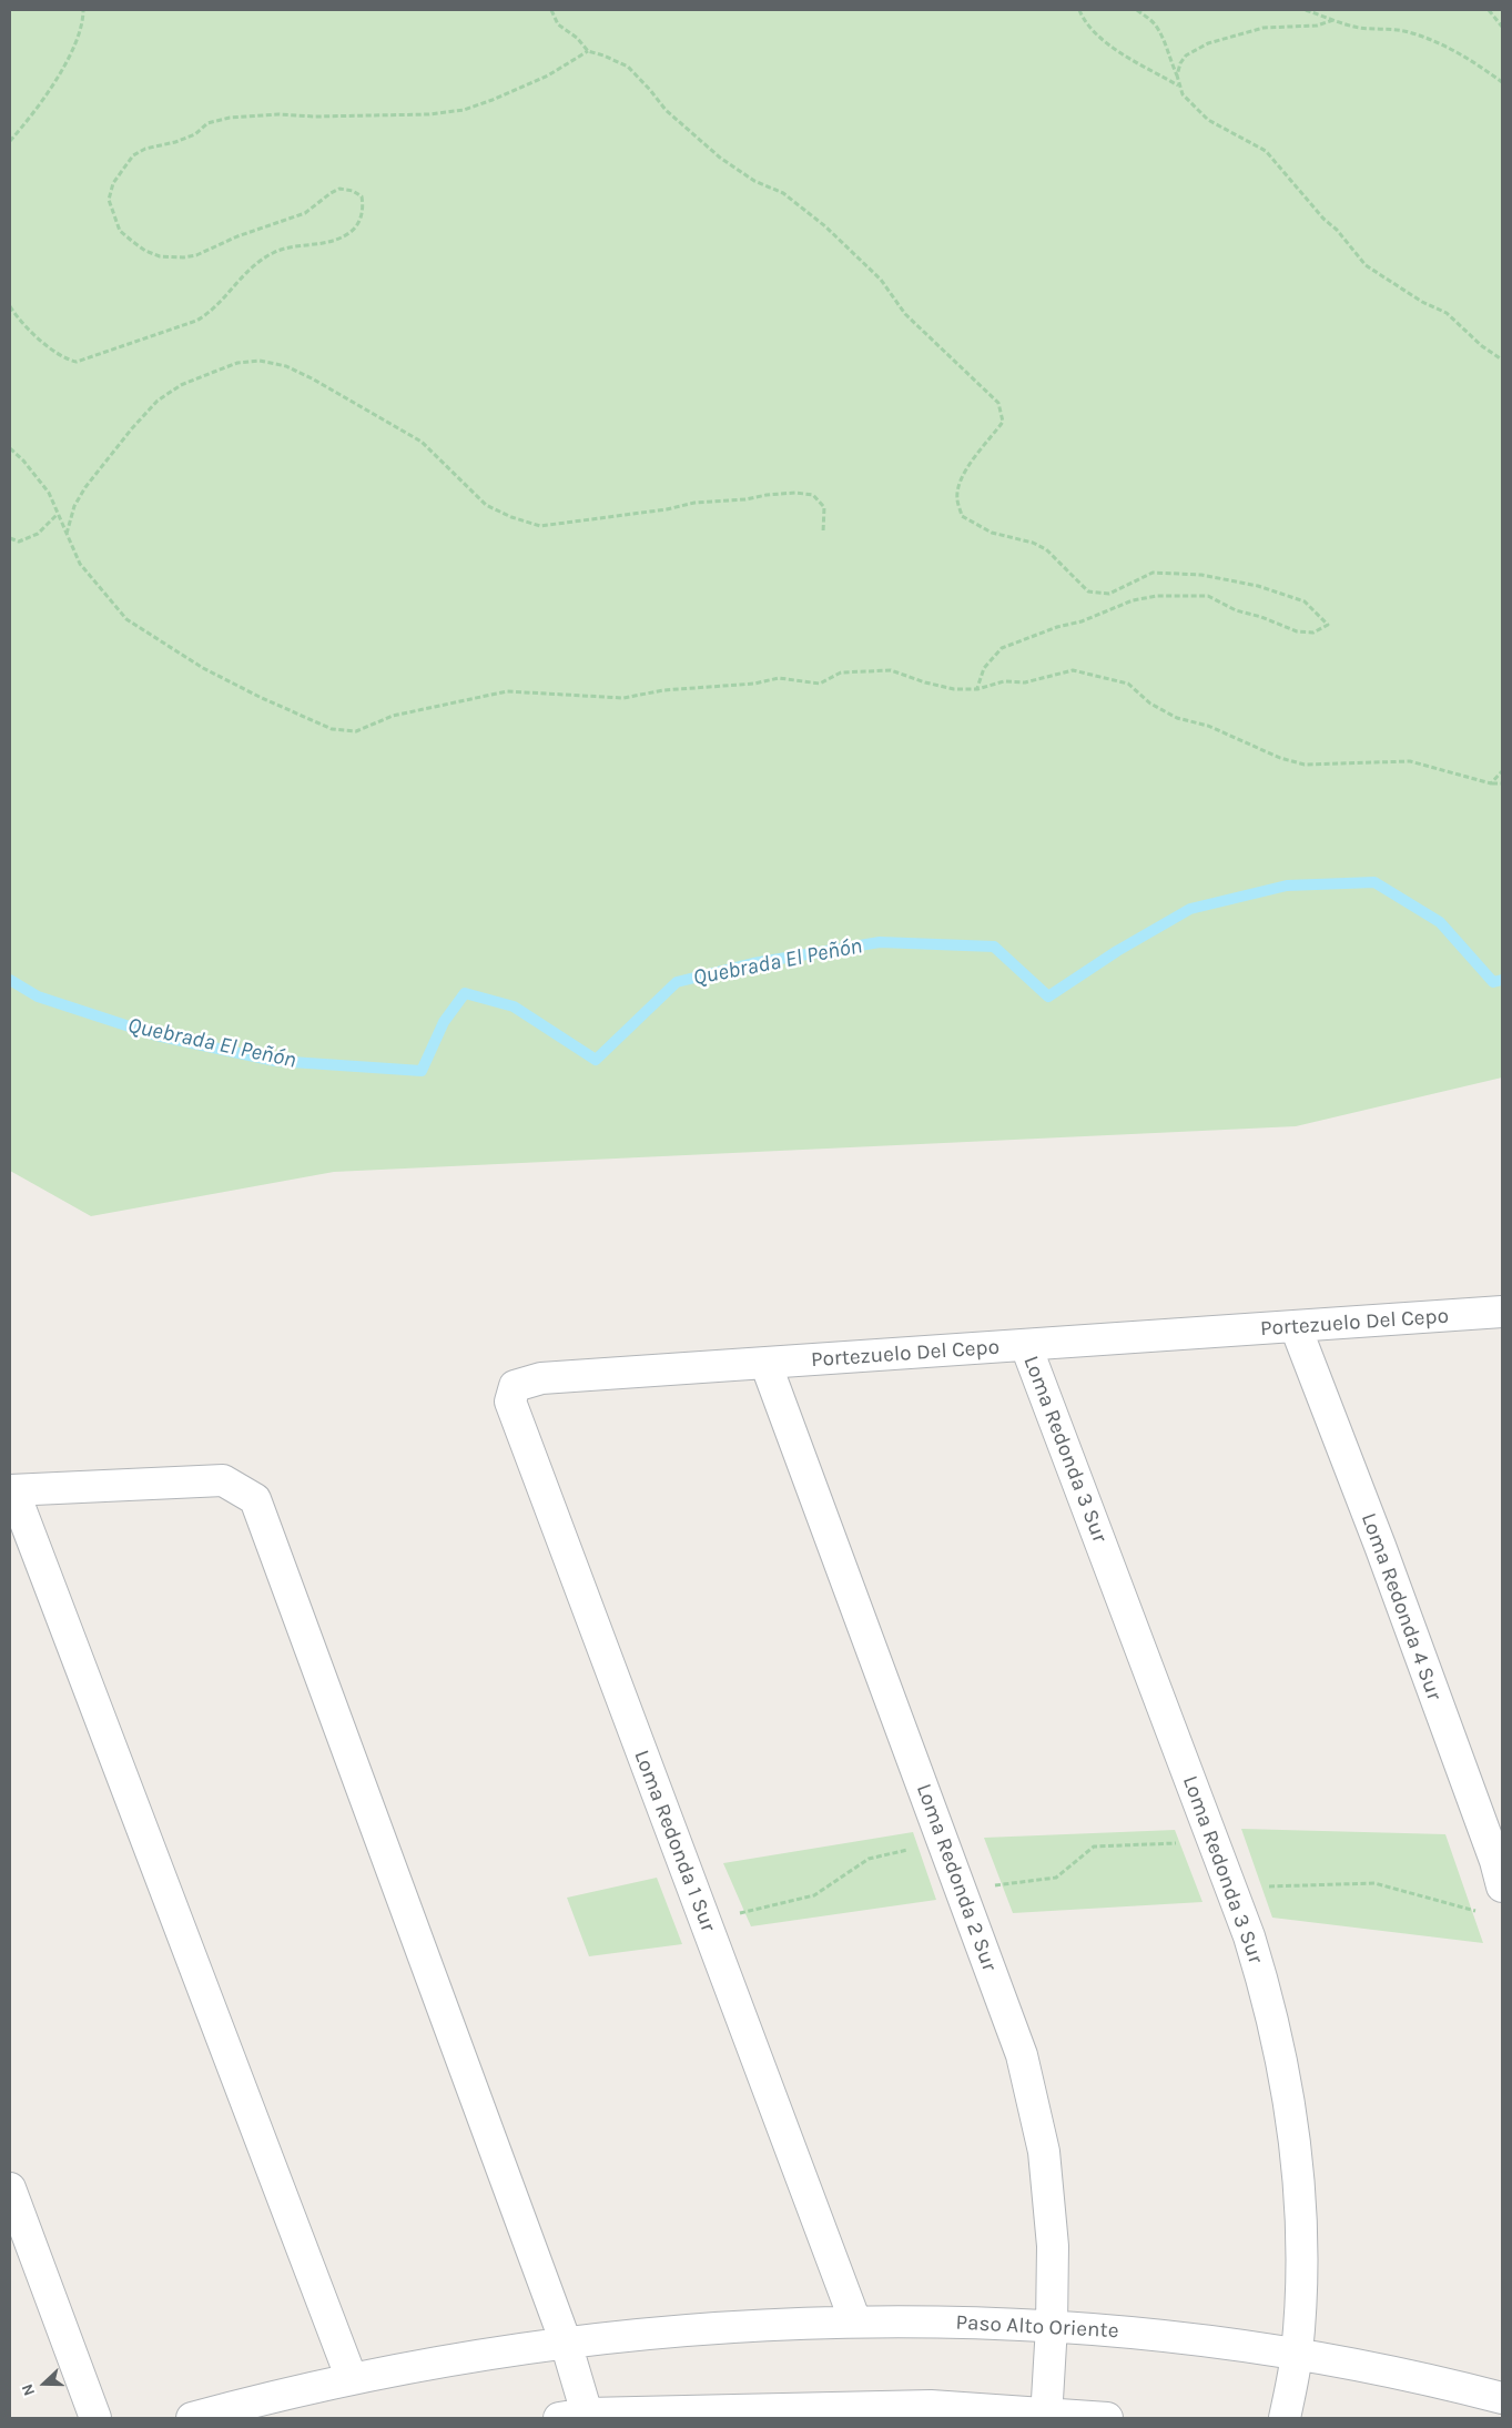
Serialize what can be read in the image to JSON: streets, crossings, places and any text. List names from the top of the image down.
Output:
{
  "streets": {
    "street": [
      "Portezuelo Del Cepo",
      "Loma Redonda 3 Sur",
      "Loma Redonda 4 Sur",
      "Loma Redonda 1 Sur",
      "Loma Redonda 2 Sur",
      "Paso Alto Oriente"
    ]
  },
  "crossings": [
    ["Portezuelo Del Cepo", "Loma Redonda 3 Sur"],
    ["Portezuelo Del Cepo", "Loma Redonda 4 Sur"],
    ["Portezuelo Del Cepo", "Loma Redonda 1 Sur"],
    ["Portezuelo Del Cepo", "Loma Redonda 2 Sur"],
    ["Loma Redonda 3 Sur", "Paso Alto Oriente"],
    ["Loma Redonda 1 Sur", "Paso Alto Oriente"],
    ["Loma Redonda 2 Sur", "Paso Alto Oriente"]
  ],
  "water": ["Quebrada El Peñón"],
  "north": "left"
}
